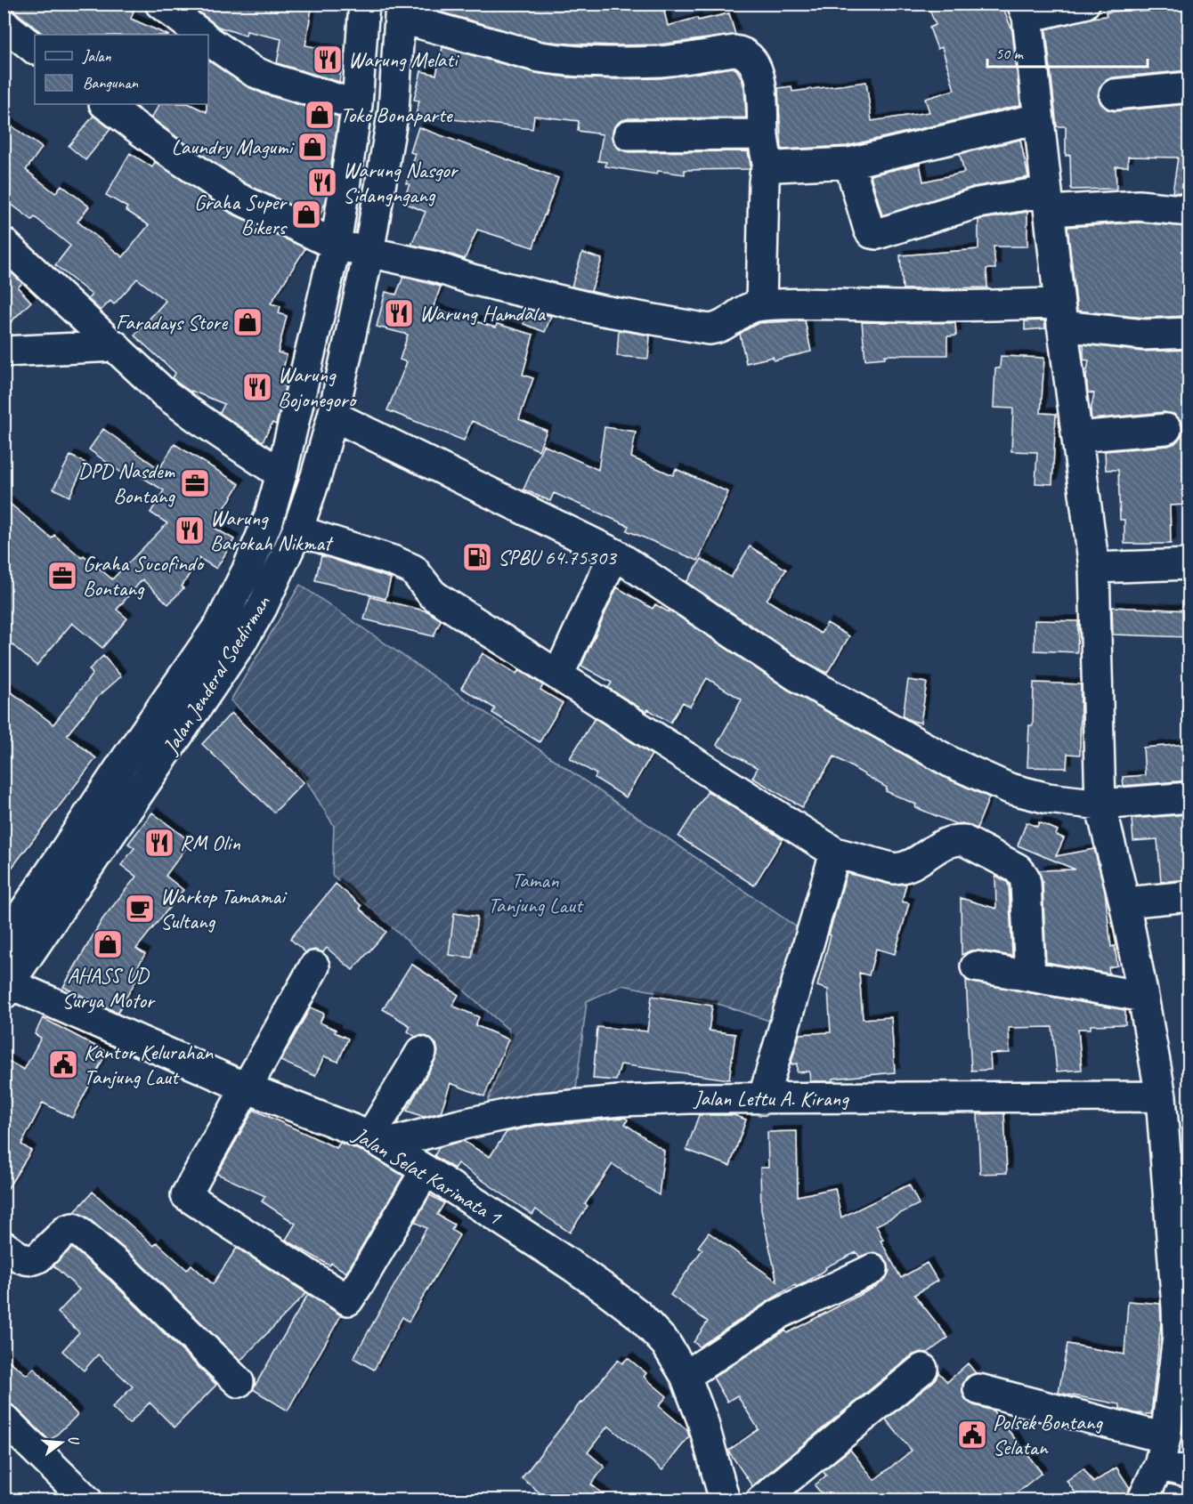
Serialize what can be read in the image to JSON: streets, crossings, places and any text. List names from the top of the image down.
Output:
{
  "streets": {
    "street": ["Jalan Jenderal Soedirman", "Jalan Lettu A. Kirang", "Jalan Selat Karimata 1"]
  },
  "crossings": [
    ["Jalan Jenderal Soedirman", "Jalan Selat Karimata 1"],
    ["Jalan Lettu A. Kirang", "Jalan Selat Karimata 1"]
  ],
  "parks": ["Taman Tanjung Laut"],
  "places": {
    "restaurant": [
      "Warung Melati",
      "Warung Nasgor Sidangngang",
      "Warung Hamdala",
      "Warung Bojonegoro",
      "Warung Barokah Nikmat",
      "RM Olin"
    ],
    "shop": [
      "Toko Bonaparte",
      "Laundry Magumi",
      "Graha Super Bikers",
      "Faradays Store",
      "AHASS UD Surya Motor"
    ],
    "office": ["DPD Nasdem Bontang", "Graha Sucofindo Bontang"],
    "fuel station": ["SPBU 64.75303"],
    "cafe": ["Warkop Tamamai Sultang"],
    "public building": ["Kantor Kelurahan Tanjung Laut", "Polsek Bontang Selatan"]
  },
  "legend": ["Jalan", "Bangunan"],
  "scale_bar": "50 m",
  "north": "right"
}
